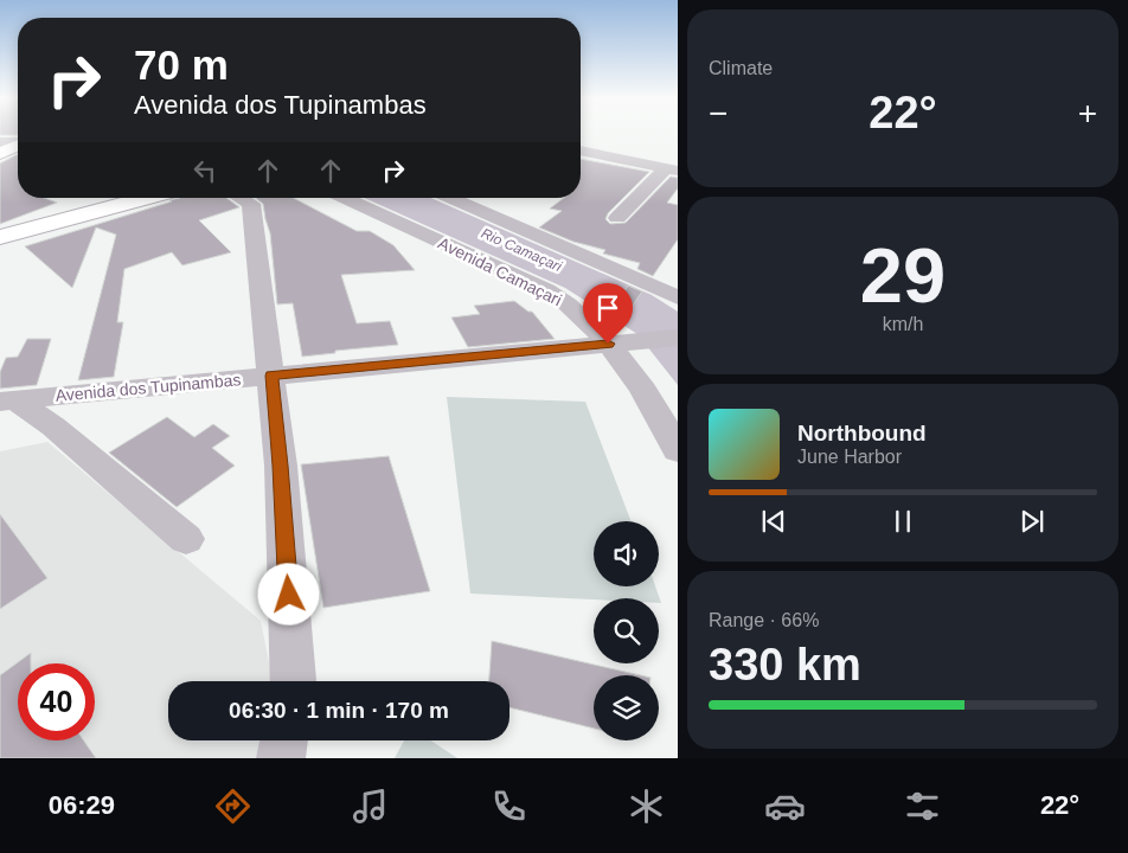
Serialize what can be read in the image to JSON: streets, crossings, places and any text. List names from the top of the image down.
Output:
{
  "streets": {
    "street": ["Avenida Camaçari", "Avenida dos Tupinambas"]
  },
  "crossings": [
    ["Avenida Camaçari", "Avenida dos Tupinambas"]
  ],
  "water": ["Rio Camaçari"],
  "page": {
    "tile": [
      "Climate",
      ["29", "km/h"],
      ["Range · 66%", "330 km"]
    ],
    "turn": ["70 m", "Avenida dos Tupinambas"],
    "heat": ["−", "22°", "+"],
    "song": ["Northbound", "June Harbor"],
    "limit": "40",
    "trip": "06:30 · 1 min · 170 m",
    "tabs": ["06:29", "22°"]
  }
}
